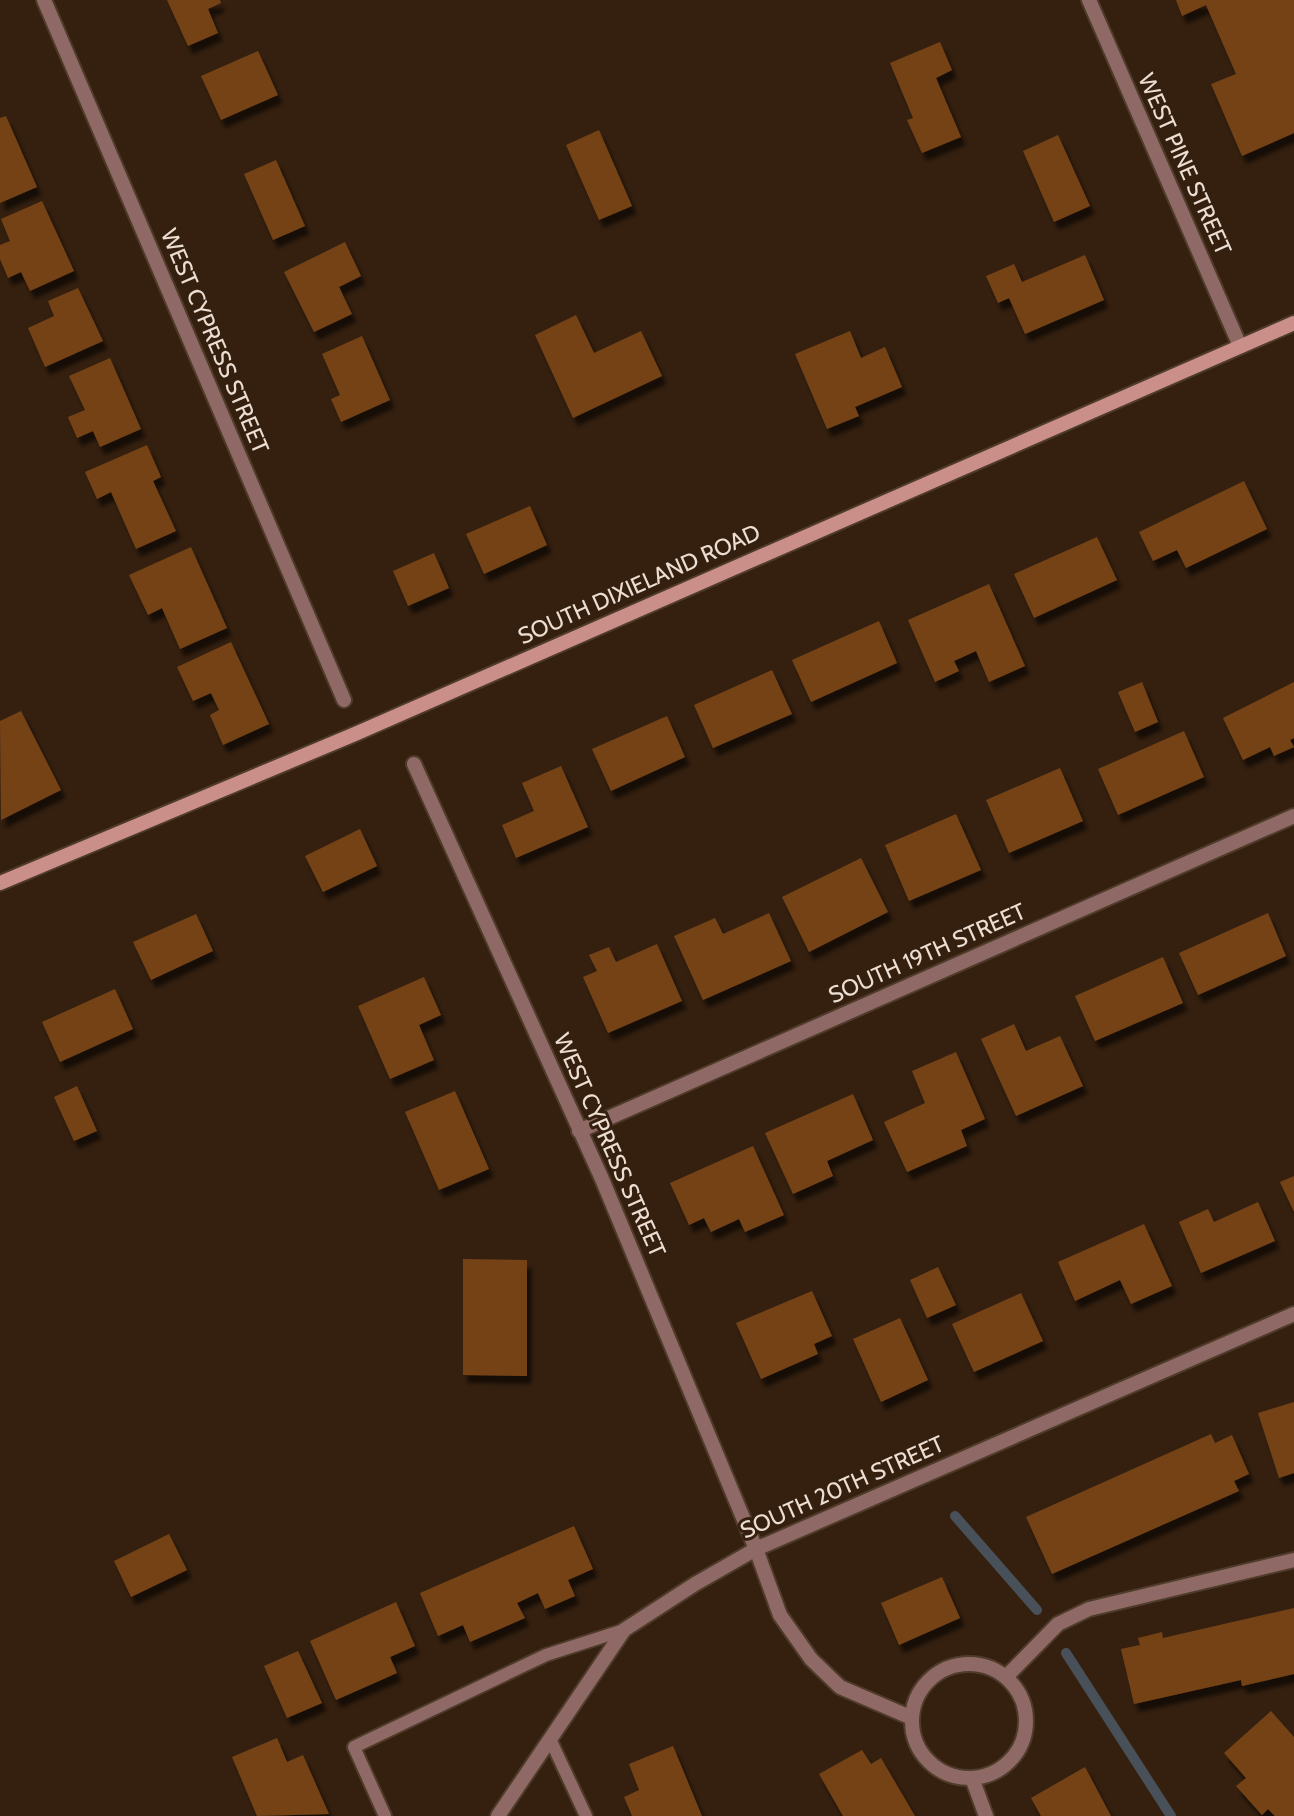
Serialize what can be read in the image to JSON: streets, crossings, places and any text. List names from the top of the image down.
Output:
{
  "streets": {
    "main road": ["SOUTH DIXIELAND ROAD"],
    "street": [
      "WEST PINE STREET",
      "WEST CYPRESS STREET",
      "SOUTH 19TH STREET",
      "SOUTH 20TH STREET"
    ]
  },
  "crossings": [
    ["WEST PINE STREET", "SOUTH DIXIELAND ROAD"],
    ["WEST CYPRESS STREET", "SOUTH 19TH STREET"],
    ["WEST CYPRESS STREET", "SOUTH 20TH STREET"]
  ]
}
